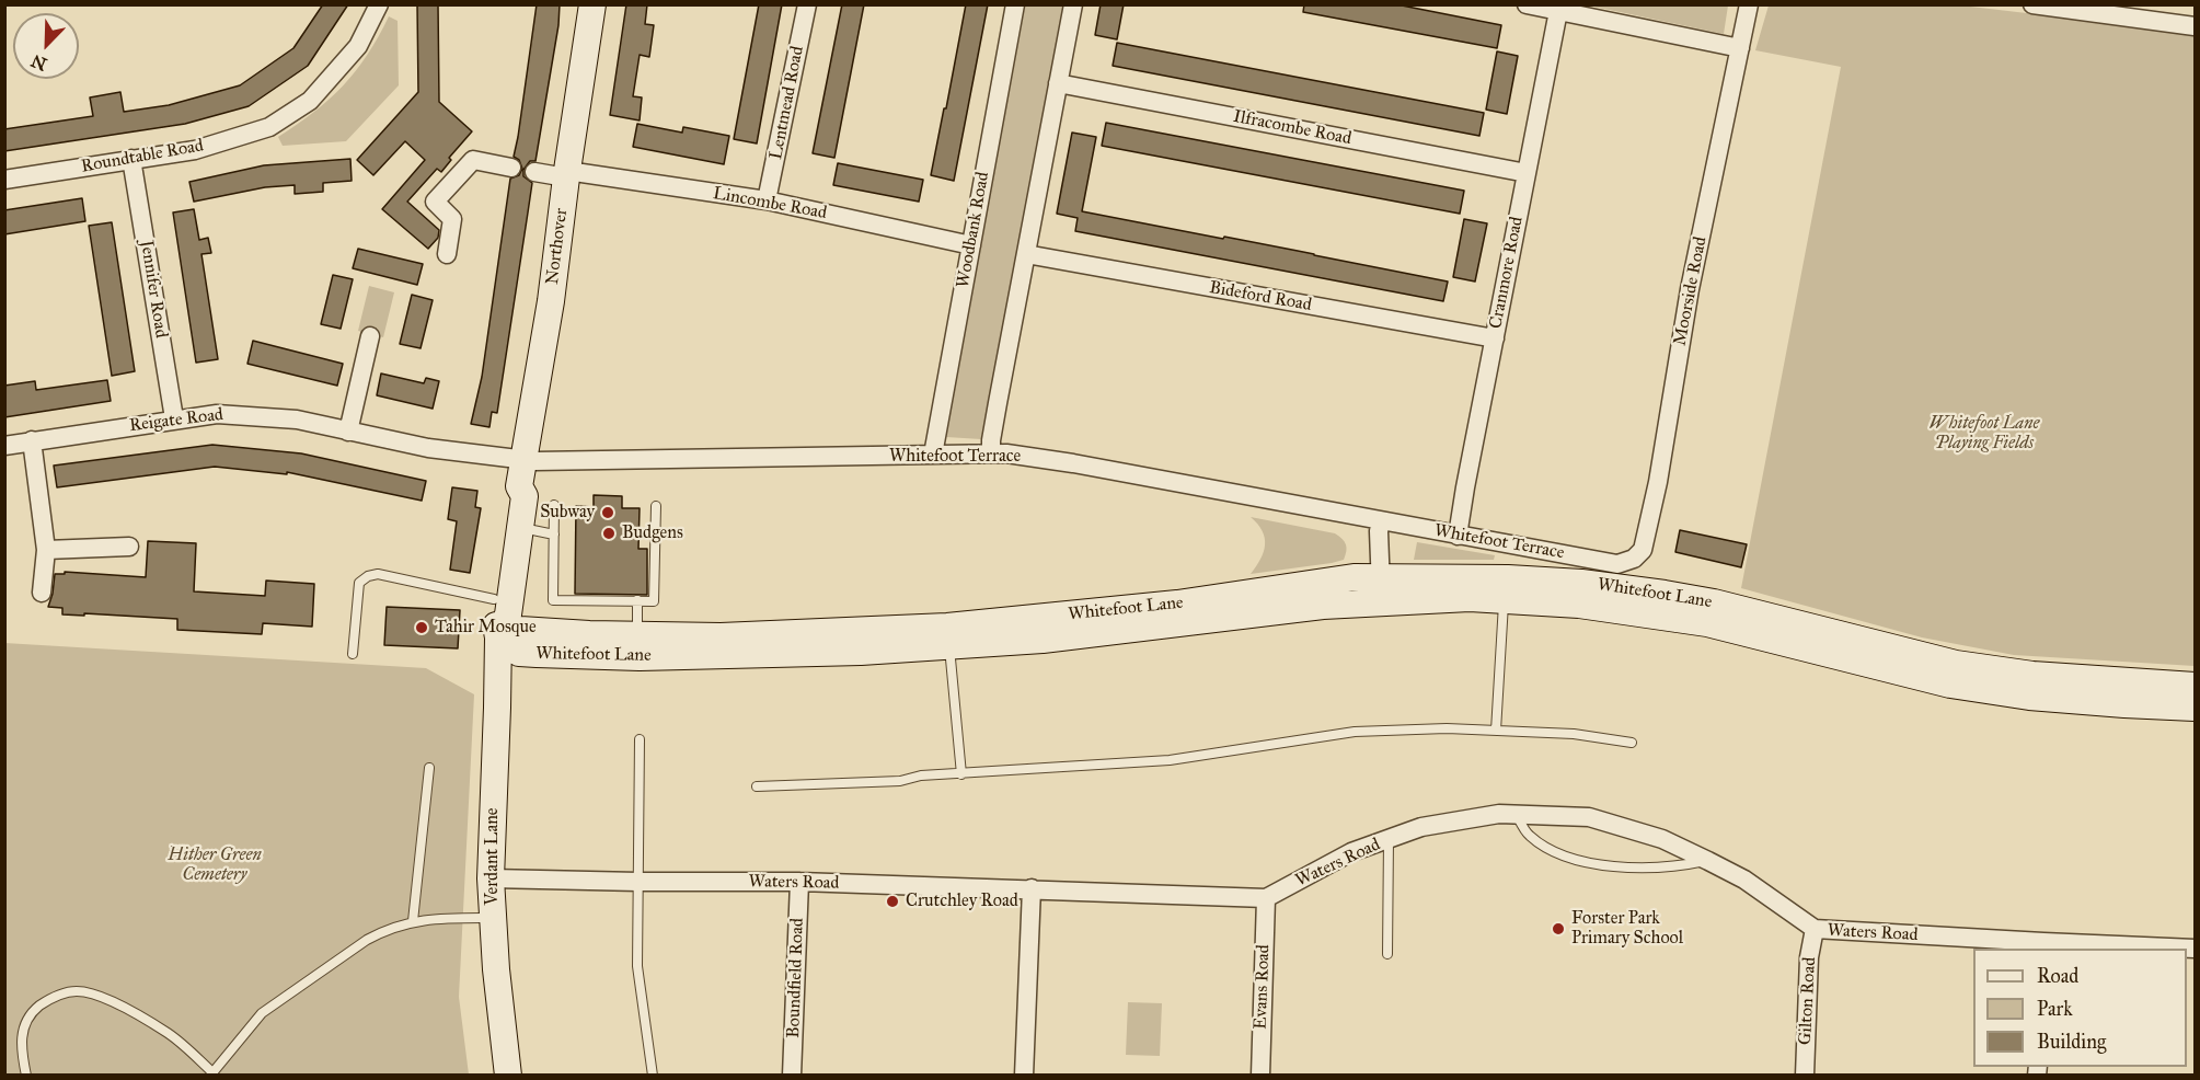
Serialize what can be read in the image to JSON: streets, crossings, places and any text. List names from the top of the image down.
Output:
{
  "streets": {
    "street": [
      "Lentmead Road",
      "Ilfracombe Road",
      "Roundtable Road",
      "Lincombe Road",
      "Woodbank Road",
      "Northover",
      "Cranmore Road",
      "Jennifer Road",
      "Moorside Road",
      "Bideford Road",
      "Reigate Road",
      "Whitefoot Terrace",
      "Whitefoot Lane",
      "Verdant Lane",
      "Waters Road",
      "Boundfield Road",
      "Evans Road",
      "Gilton Road"
    ]
  },
  "crossings": [
    ["Lentmead Road", "Lincombe Road"],
    ["Ilfracombe Road", "Cranmore Road"],
    ["Roundtable Road", "Jennifer Road"],
    ["Lincombe Road", "Woodbank Road"],
    ["Lincombe Road", "Northover"],
    ["Woodbank Road", "Whitefoot Terrace"],
    ["Northover", "Reigate Road"],
    ["Northover", "Whitefoot Terrace"],
    ["Northover", "Whitefoot Lane"],
    ["Northover", "Verdant Lane"],
    ["Cranmore Road", "Bideford Road"],
    ["Cranmore Road", "Whitefoot Terrace"],
    ["Jennifer Road", "Reigate Road"],
    ["Moorside Road", "Whitefoot Terrace"],
    ["Reigate Road", "Whitefoot Terrace"],
    ["Whitefoot Lane", "Verdant Lane"],
    ["Verdant Lane", "Waters Road"],
    ["Waters Road", "Boundfield Road"],
    ["Waters Road", "Evans Road"],
    ["Waters Road", "Gilton Road"]
  ],
  "parks": ["Whitefoot Lane Playing Fields", "Hither Green Cemetery"],
  "places": [
    "Subway",
    "Budgens",
    "Tahir Mosque",
    "Crutchley Road",
    "Forster Park Primary School"
  ],
  "legend": ["Road", "Park", "Building"],
  "north": "bottom left"
}
